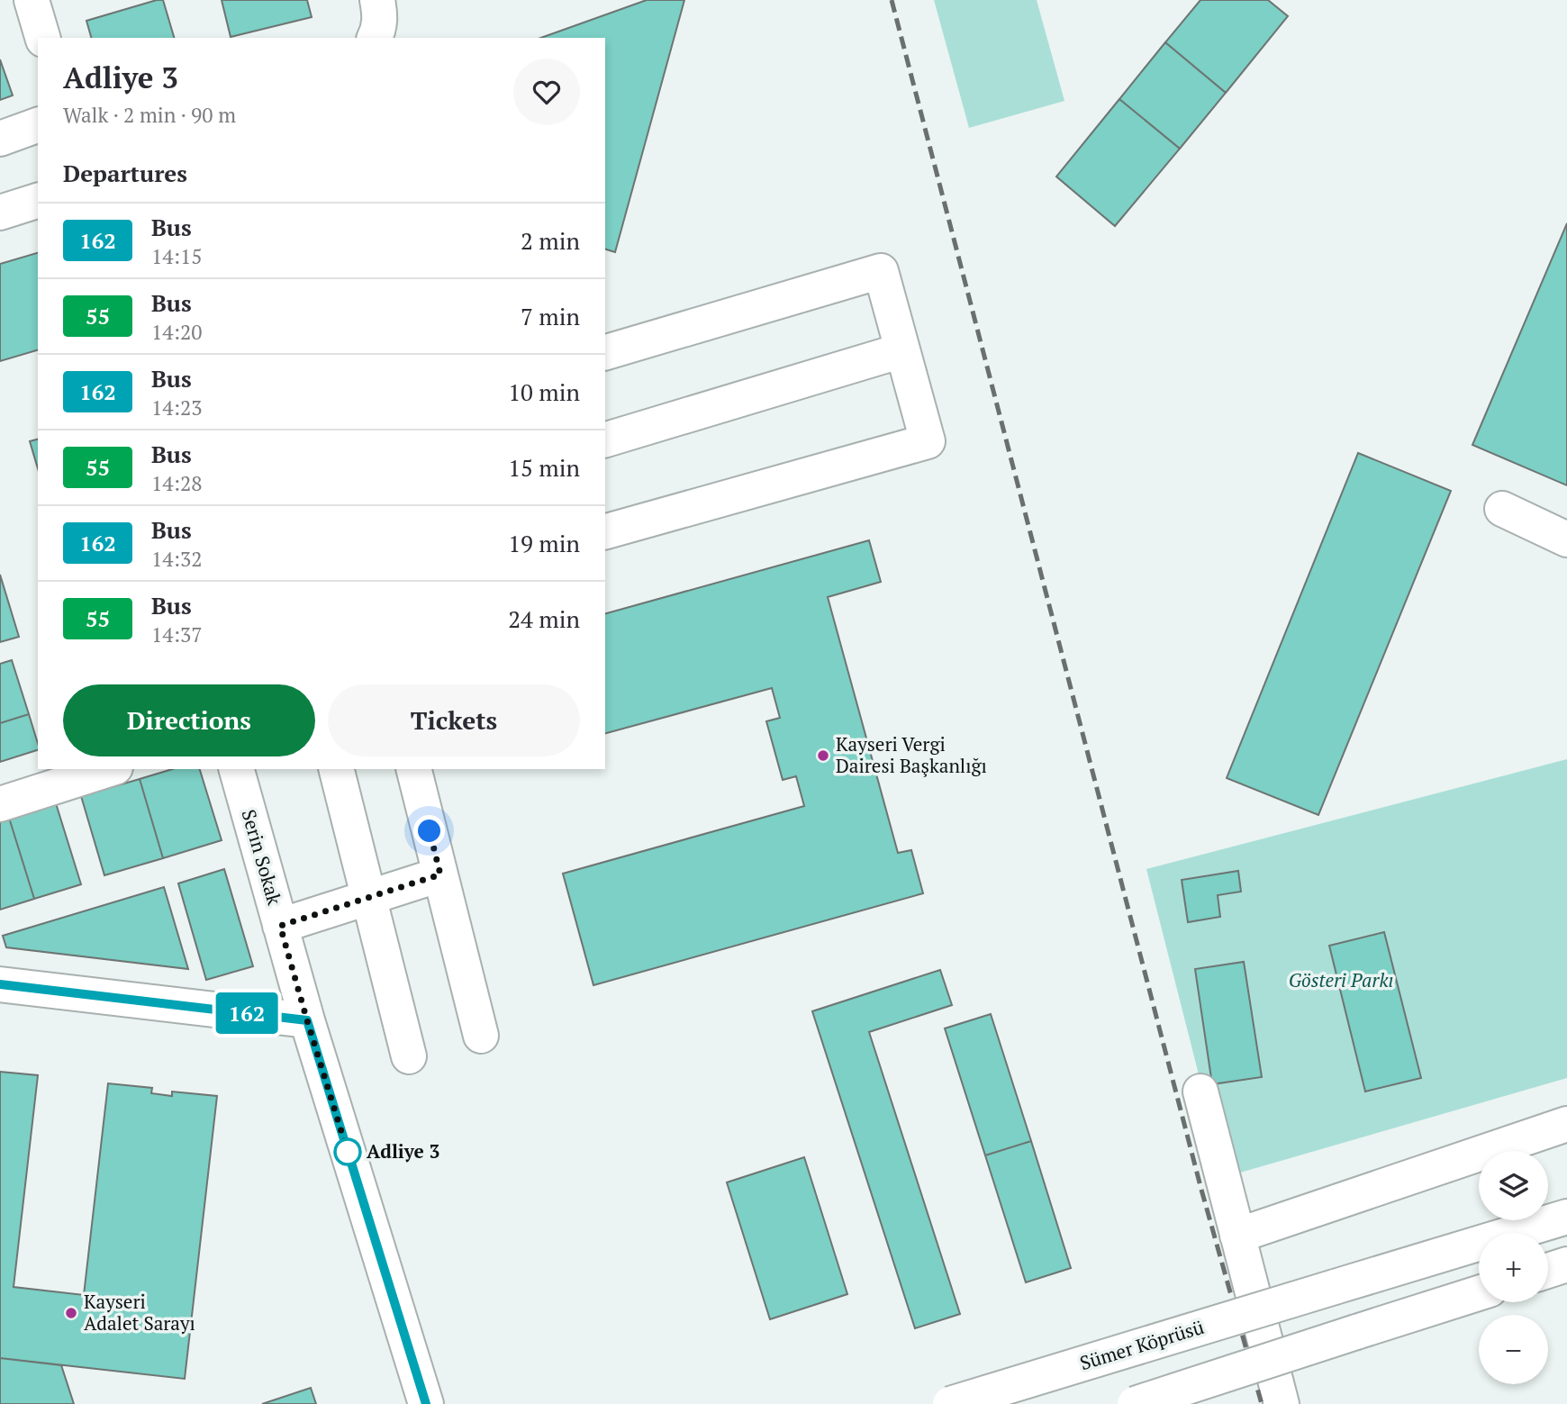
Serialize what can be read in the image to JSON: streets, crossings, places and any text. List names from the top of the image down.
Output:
{
  "streets": {
    "street": ["Serin Sokak", "Sümer Köprüsü"]
  },
  "parks": ["Gösteri Parkı"],
  "places": ["Kayseri Vergi Dairesi Başkanlığı", "Adliye 3", "Kayseri Adalet Sarayı"],
  "lines": ["bus line 162"],
  "page": {
    "on_map": "162",
    "heading": [
      ["Adliye 3", "Walk · 2 min · 90 m"],
      "Departures"
    ],
    "list": [
      {
        "mark": "162",
        "name": "Bus",
        "note": "14:15",
        "value": "2 min"
      },
      {
        "mark": "55",
        "name": "Bus",
        "note": "14:20",
        "value": "7 min"
      },
      {
        "mark": "162",
        "name": "Bus",
        "note": "14:23",
        "value": "10 min"
      },
      {
        "mark": "55",
        "name": "Bus",
        "note": "14:28",
        "value": "15 min"
      },
      {
        "mark": "162",
        "name": "Bus",
        "note": "14:32",
        "value": "19 min"
      },
      {
        "mark": "55",
        "name": "Bus",
        "note": "14:37",
        "value": "24 min"
      }
    ],
    "buttons": ["Directions", "Tickets"],
    "map_buttons": ["+", "−"]
  }
}
